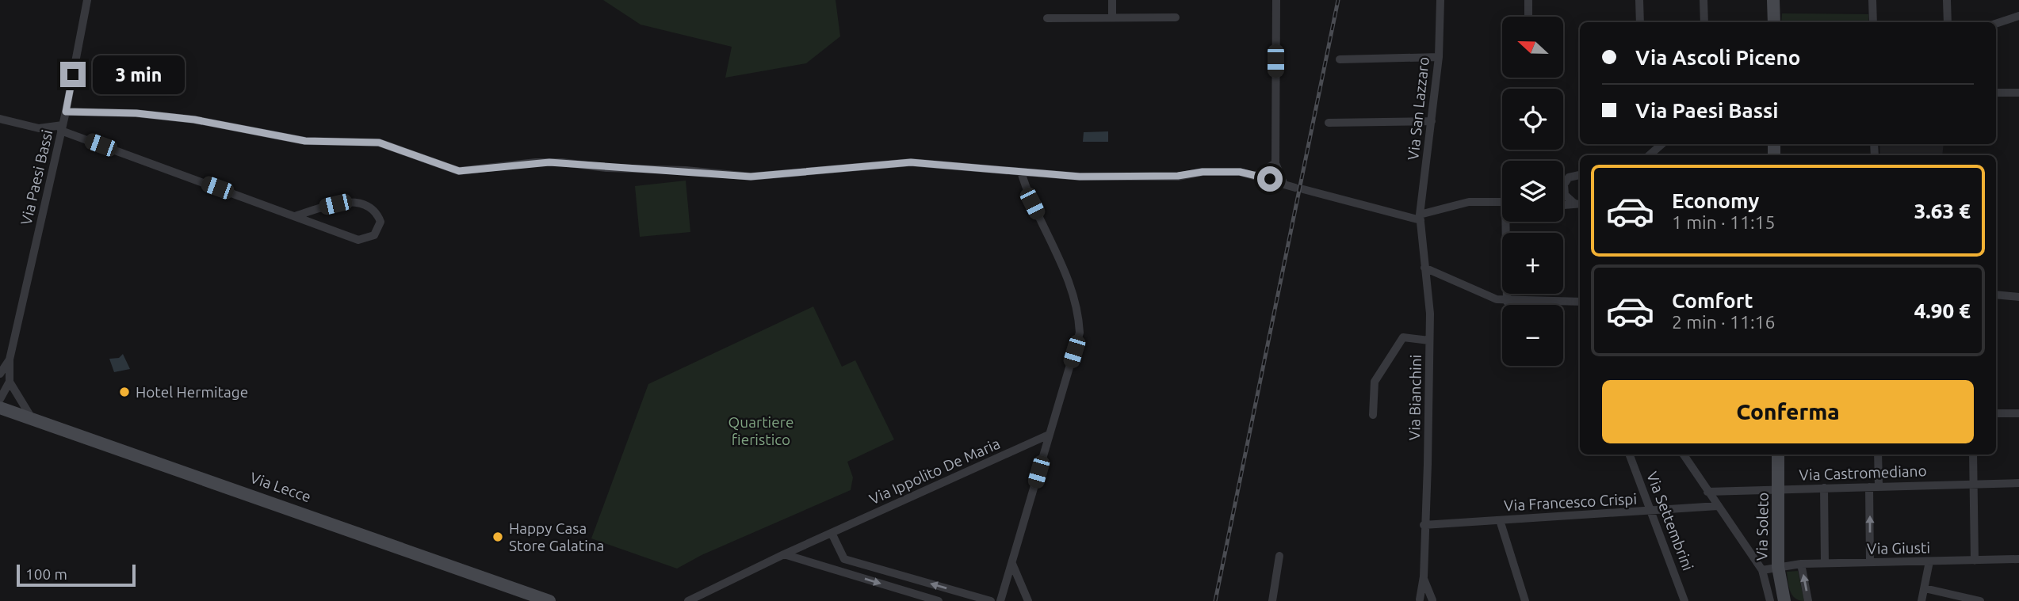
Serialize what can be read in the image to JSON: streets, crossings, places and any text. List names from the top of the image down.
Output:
{
  "streets": {
    "main road": ["Via Lecce", "Via Soleto"],
    "street": [
      "Via San Lazzaro",
      "Via Paesi Bassi",
      "Via Bianchini",
      "Via Ippolito De Maria",
      "Via Castromediano",
      "Via Francesco Crispi",
      "Via Settembrini",
      "Via Giusti"
    ]
  },
  "crossings": [
    ["Via San Lazzaro", "Via Bianchini"],
    ["Via Bianchini", "Via Francesco Crispi"],
    ["Via Castromediano", "Via Soleto"],
    ["Via Francesco Crispi", "Via Settembrini"],
    ["Via Soleto", "Via Giusti"]
  ],
  "parks": ["Quartiere fieristico"],
  "places": ["Hotel Hermitage", "Happy Casa Store Galatina"],
  "scale_bar": "100 m",
  "north": "left",
  "page": {
    "map_buttons": ["+", "−"],
    "banner": ["Via Ascoli Piceno", "Via Paesi Bassi"],
    "bubble": "3 min",
    "list": [
      {
        "name": "Economy",
        "note": "1 min · 11:15",
        "value": "3.63 €"
      },
      {
        "name": "Comfort",
        "note": "2 min · 11:16",
        "value": "4.90 €"
      }
    ],
    "buttons": "Conferma",
    "scale": "100 m"
  }
}
